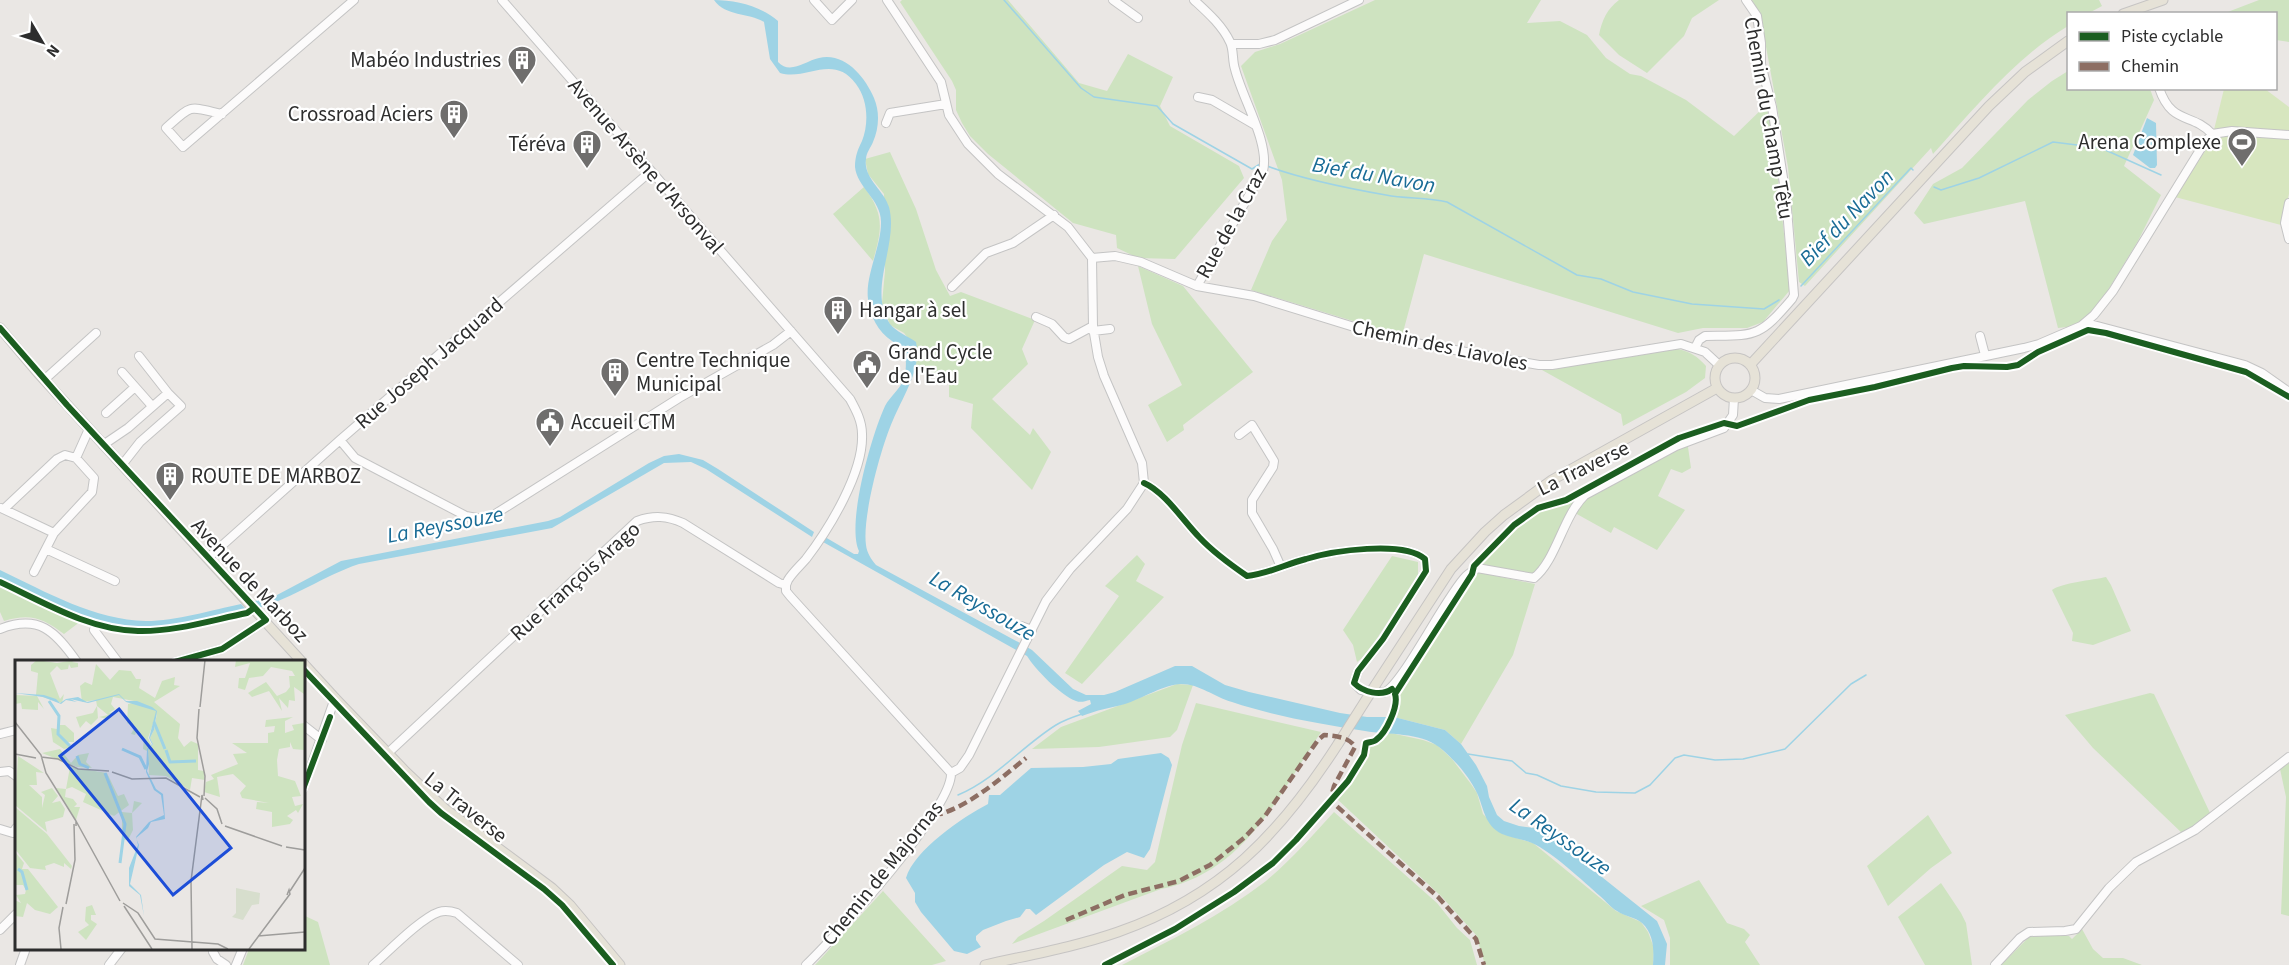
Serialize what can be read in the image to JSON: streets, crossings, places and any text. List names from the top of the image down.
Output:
{
  "streets": {
    "main road": ["Avenue de Marboz"],
    "street": [
      "Chemin du Champ Têtu",
      "Avenue Arsène d'Arsonval",
      "Rue de la Craz",
      "Chemin des Liavoles",
      "Rue Joseph Jacquard",
      "Rue François Arago",
      "Chemin de Majornas"
    ],
    "cycle path": ["La Traverse"]
  },
  "crossings": [
    ["Chemin du Champ Têtu", "Chemin des Liavoles"],
    ["Avenue Arsène d'Arsonval", "Rue Joseph Jacquard"],
    ["Avenue Arsène d'Arsonval", "Rue François Arago"],
    ["Rue de la Craz", "Chemin des Liavoles"],
    ["Rue Joseph Jacquard", "Avenue de Marboz"],
    ["Avenue de Marboz", "Rue François Arago"],
    ["Rue François Arago", "Chemin de Majornas"]
  ],
  "water": ["Bief du Navon", "La Reyssouze"],
  "places": {
    "building": [
      "Mabéo Industries",
      "Crossroad Aciers",
      "Téréva",
      "Hangar à sel",
      "Centre Technique Municipal",
      "ROUTE DE MARBOZ"
    ],
    "sports": ["Arena Complexe"],
    "public building": ["Grand Cycle de l'Eau", "Accueil CTM"]
  },
  "legend": ["Piste cyclable", "Chemin"],
  "north": "bottom right"
}
